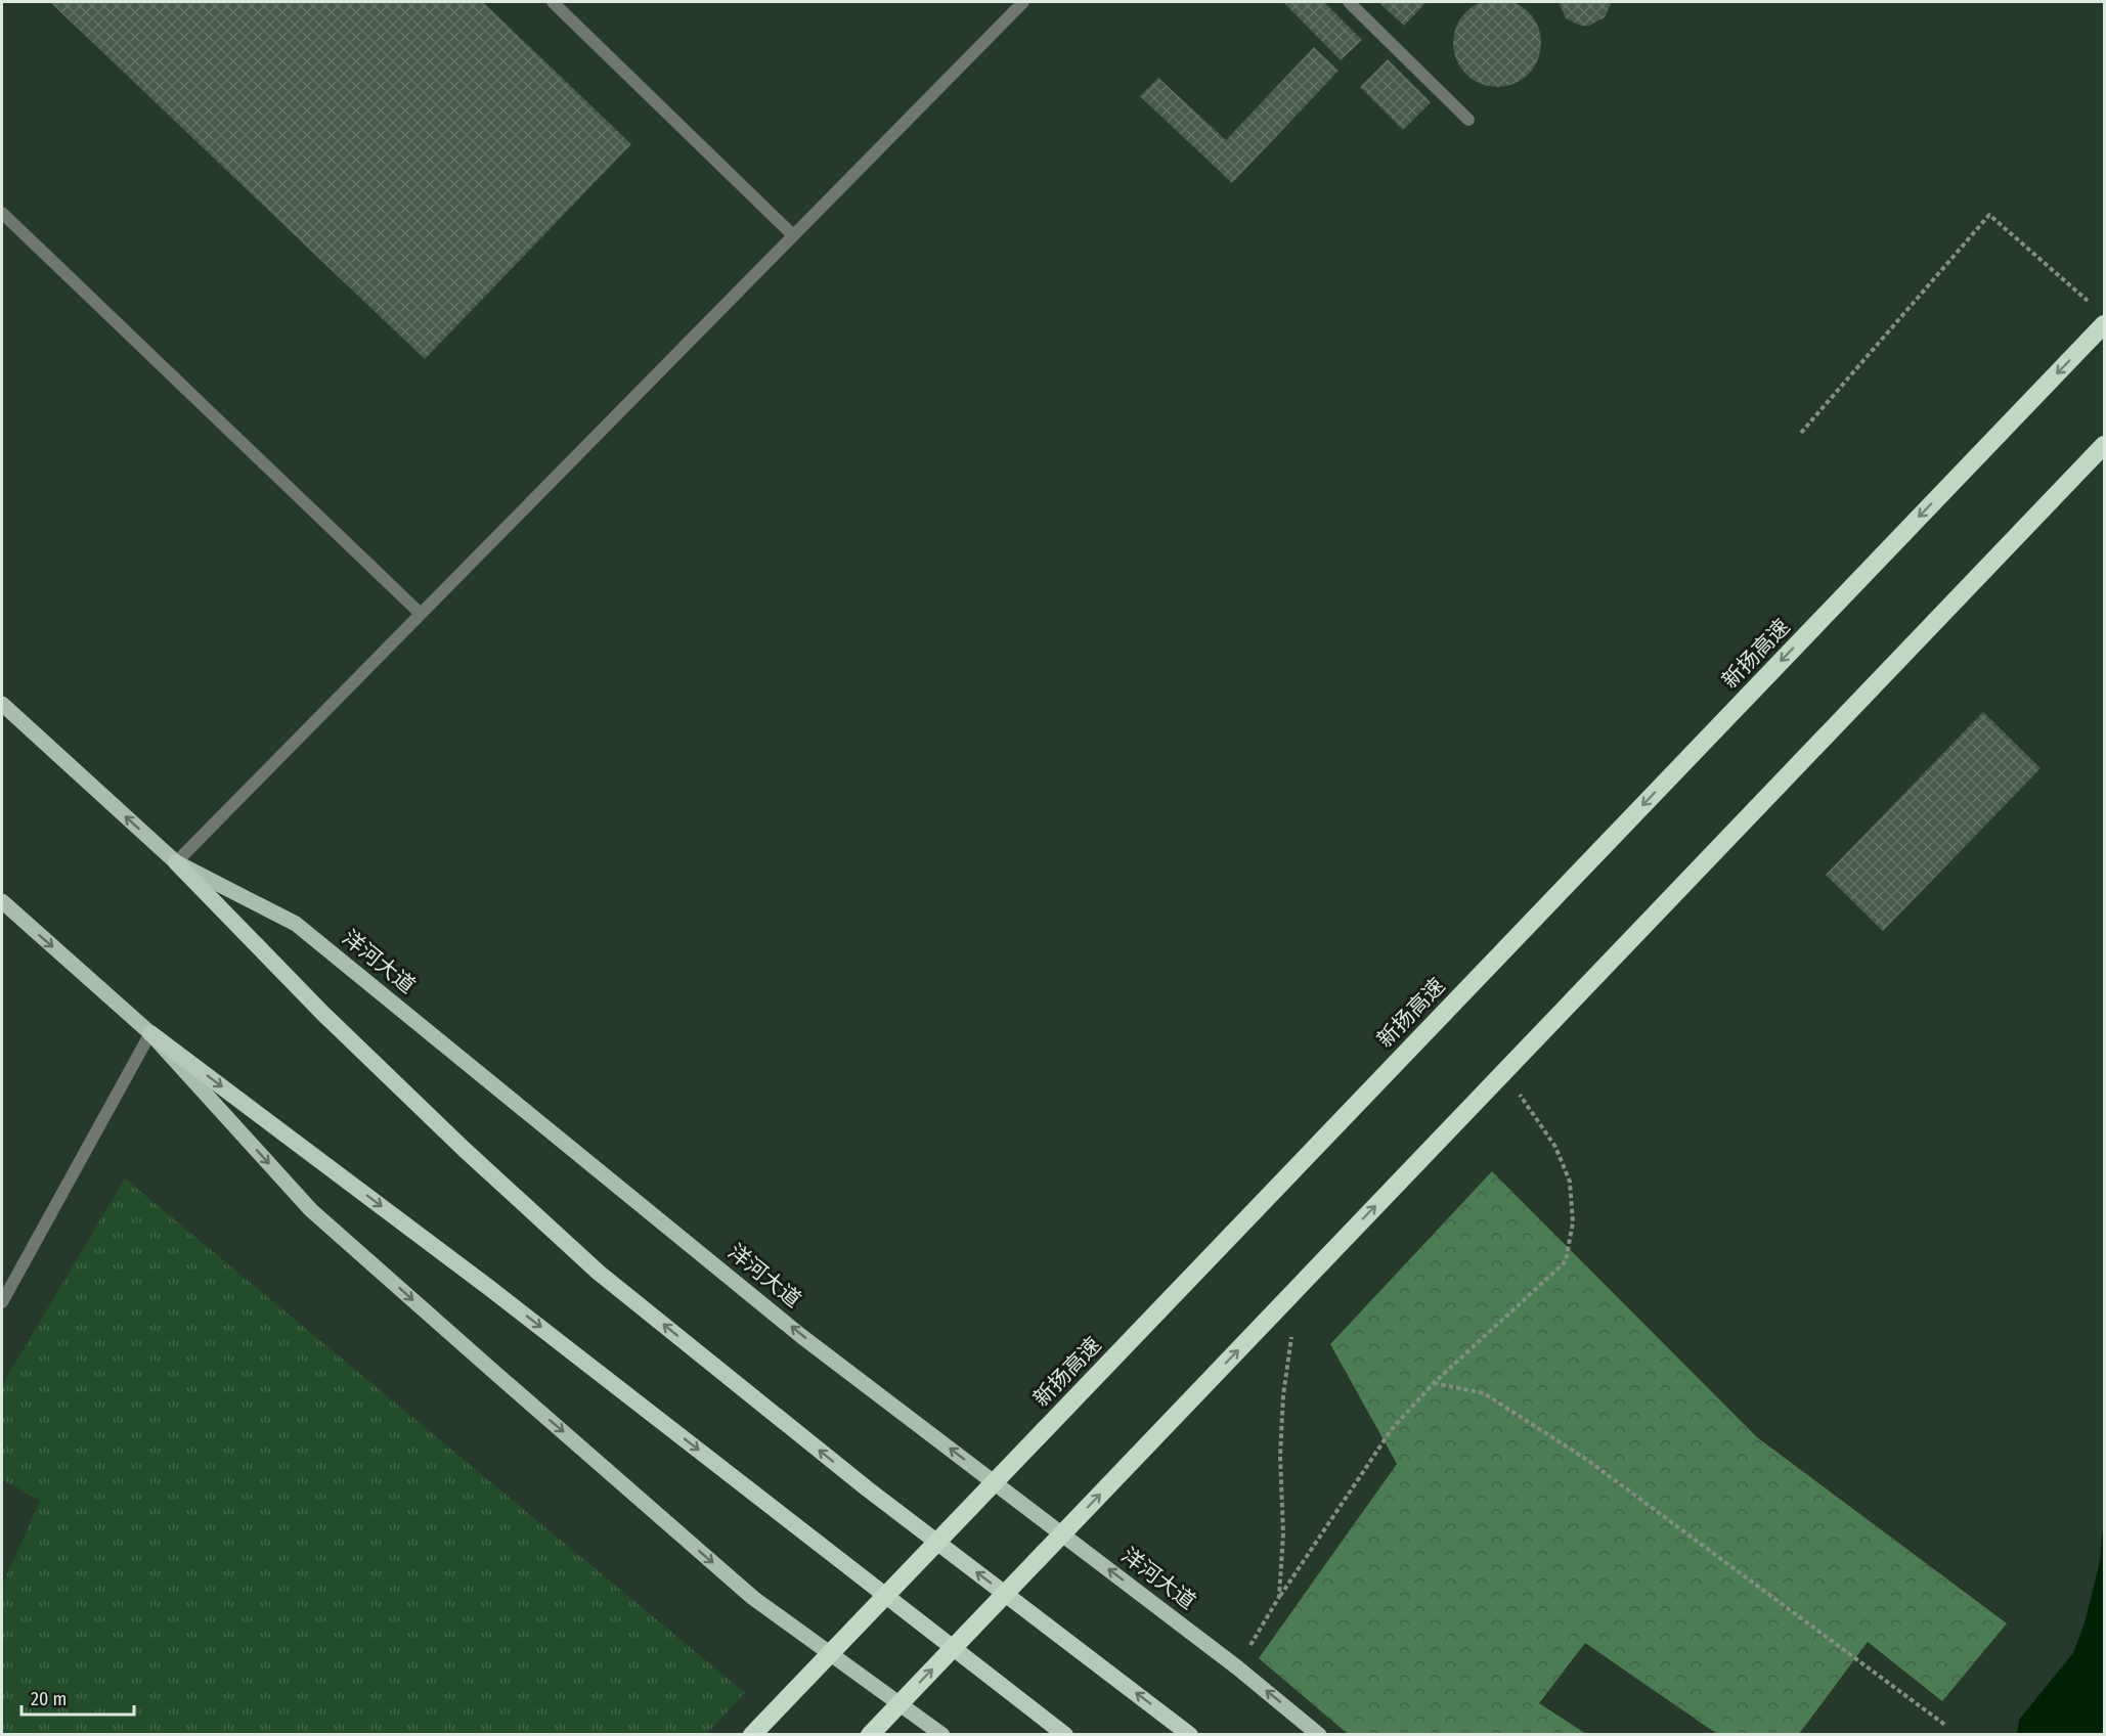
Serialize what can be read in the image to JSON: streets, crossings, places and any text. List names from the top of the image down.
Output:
{
  "streets": {
    "highway": ["新扬高速", "洋河大道"]
  },
  "one_way": ["洋河大道"],
  "scale_bar": "20 m"
}
